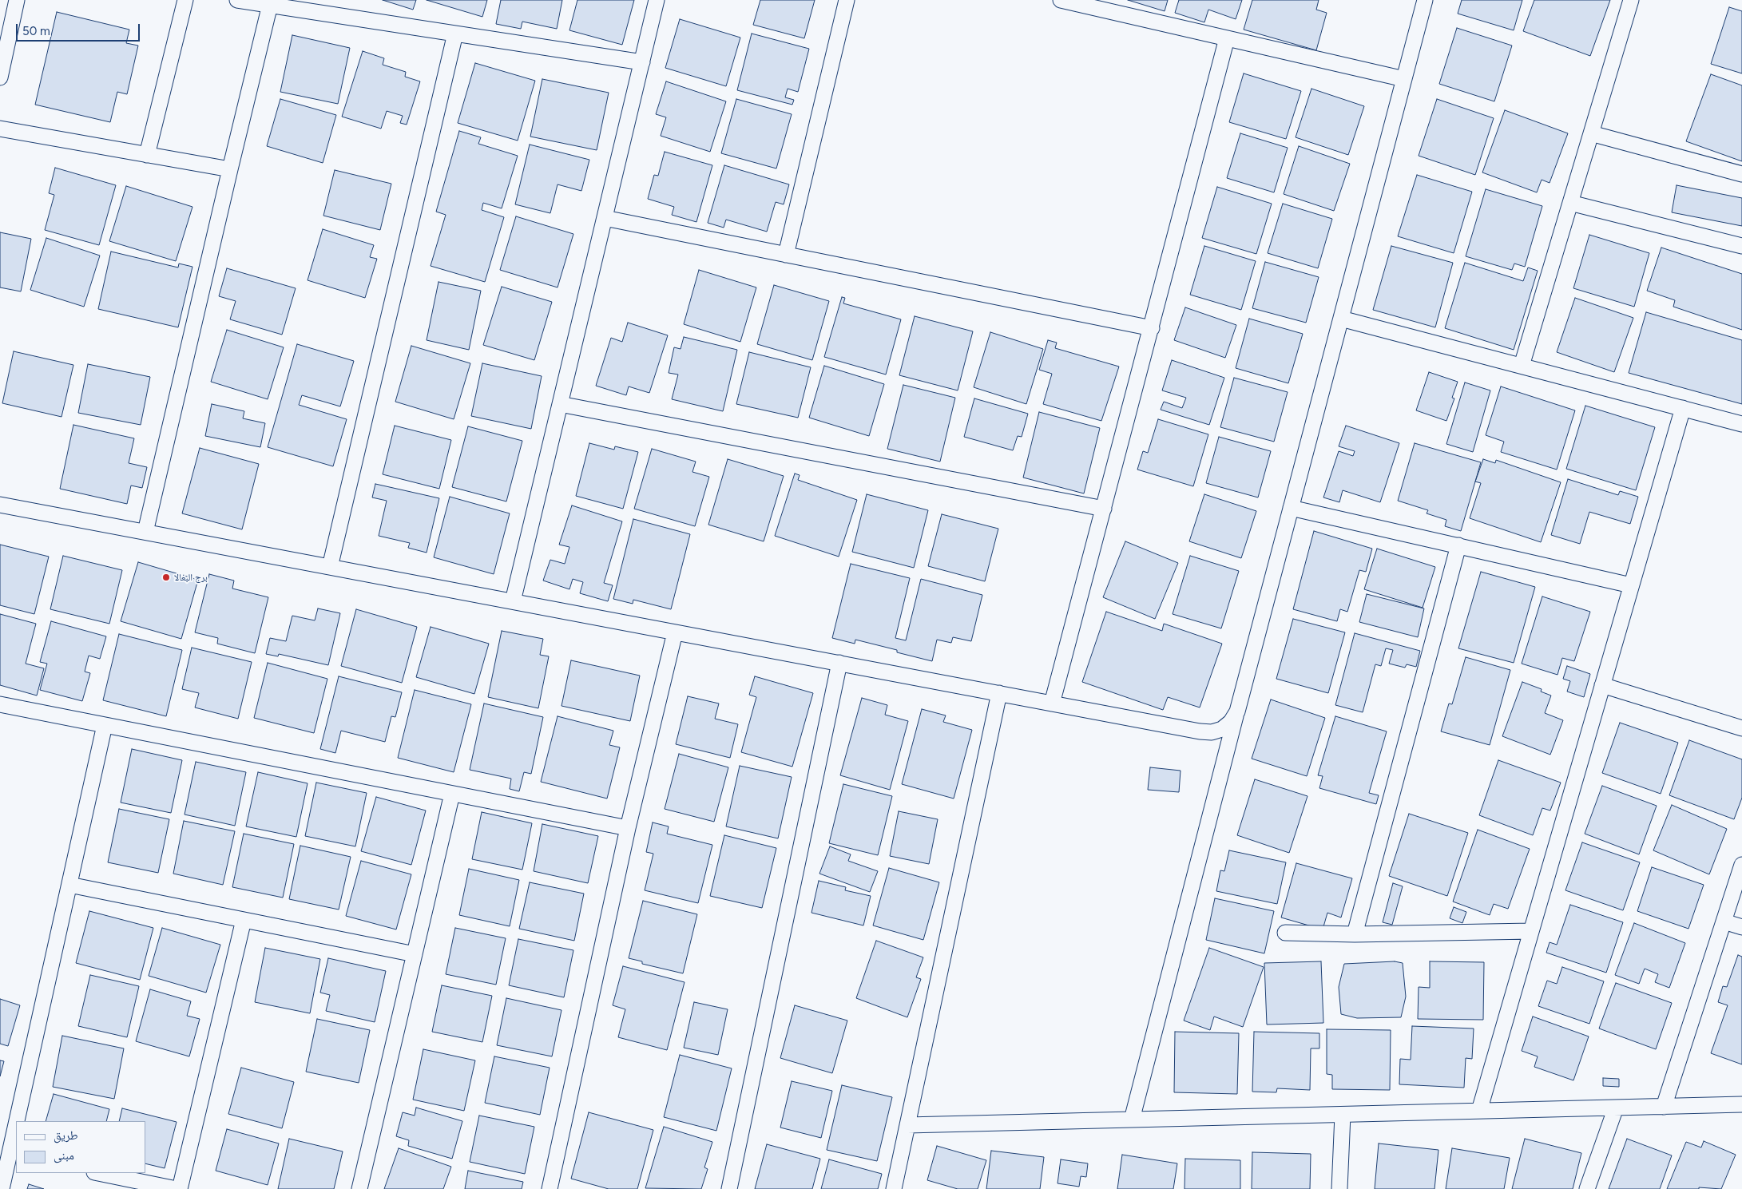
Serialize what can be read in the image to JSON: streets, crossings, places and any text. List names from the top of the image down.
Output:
{
  "places": ["برج البغالا"],
  "legend": ["طريق", "مبنى"],
  "scale_bar": "50 m"
}
